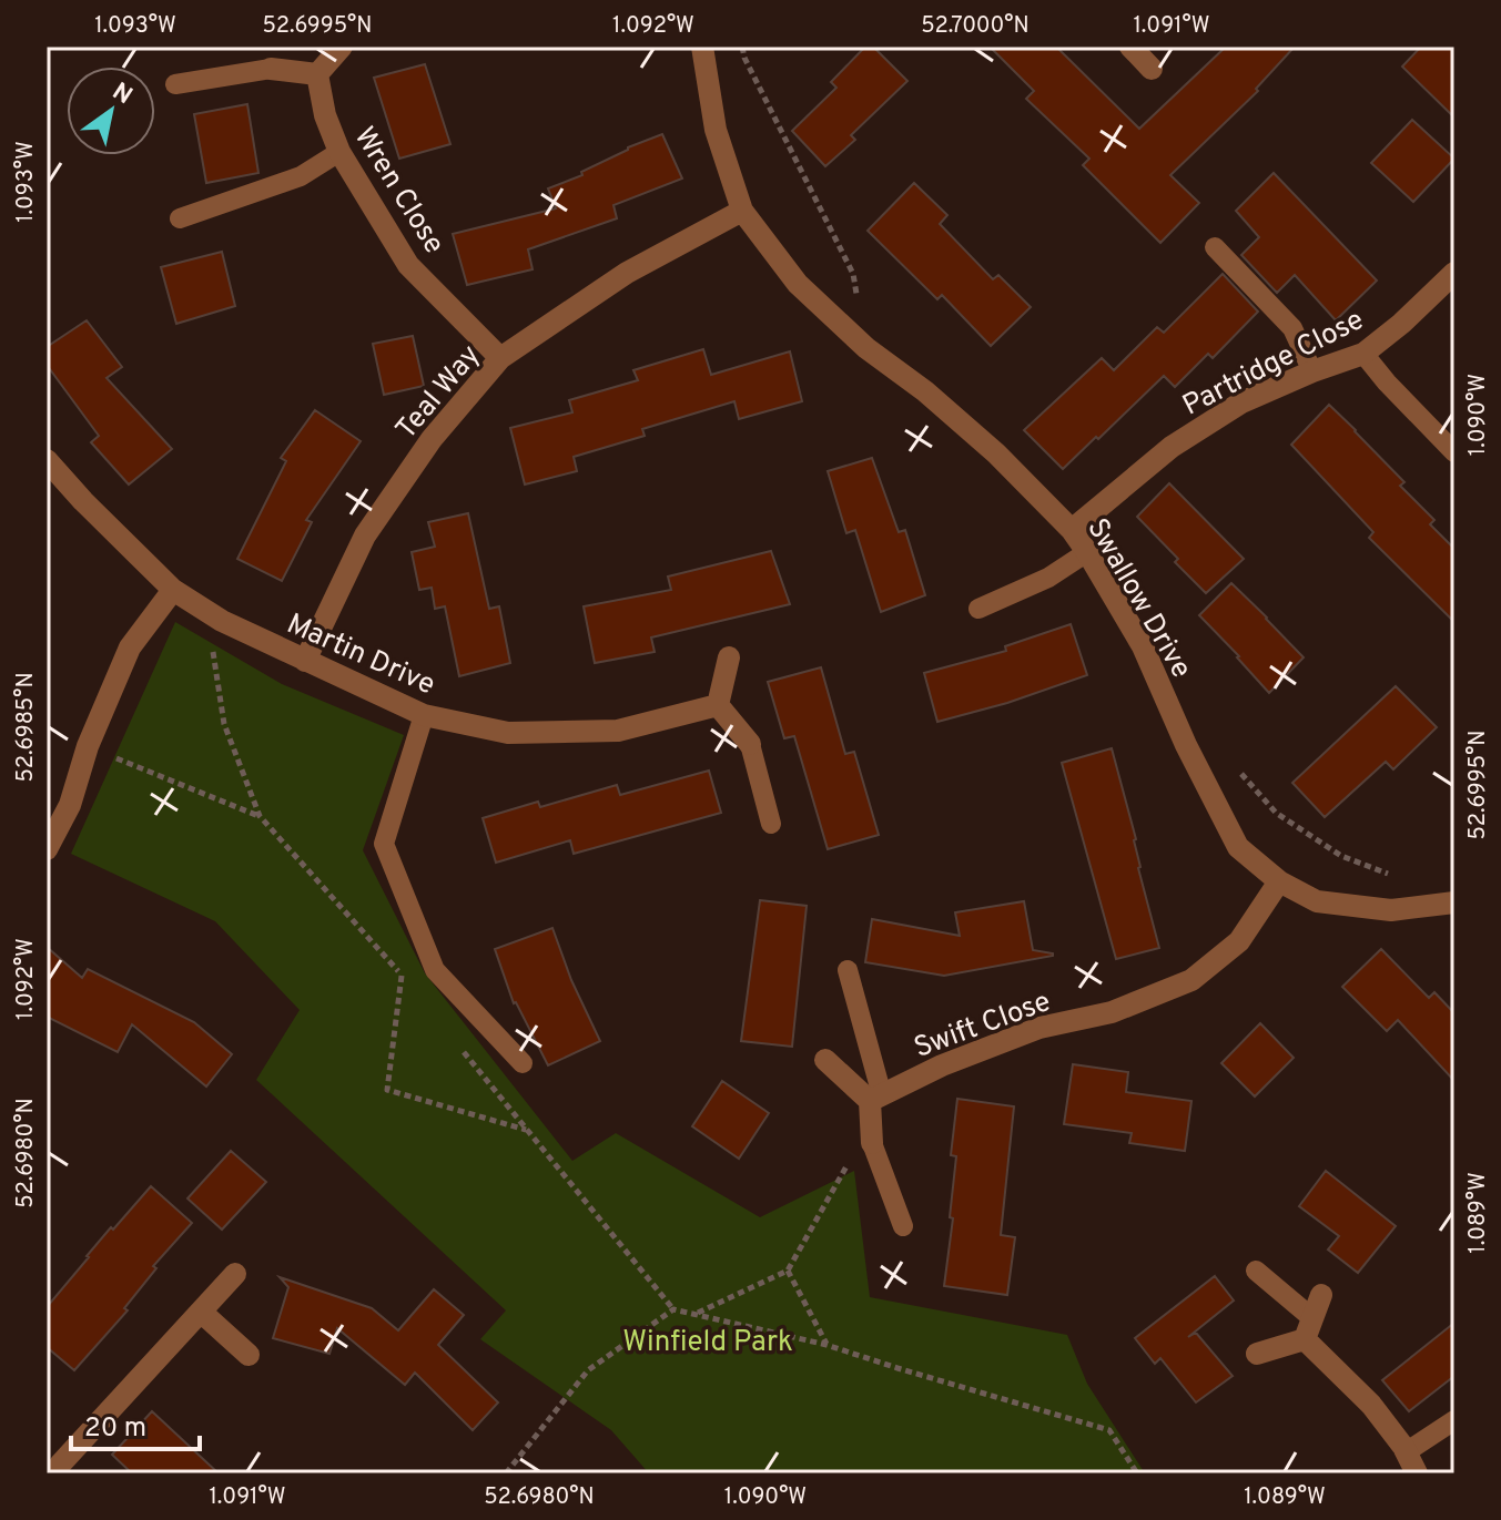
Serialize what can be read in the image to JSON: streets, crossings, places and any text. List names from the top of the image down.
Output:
{
  "streets": {
    "street": [
      "Wren Close",
      "Partridge Close",
      "Teal Way",
      "Swallow Drive",
      "Martin Drive",
      "Swift Close"
    ]
  },
  "crossings": [
    ["Wren Close", "Teal Way"],
    ["Partridge Close", "Swallow Drive"],
    ["Teal Way", "Swallow Drive"],
    ["Teal Way", "Martin Drive"],
    ["Swallow Drive", "Swift Close"]
  ],
  "parks": ["Winfield Park"],
  "scale_bar": "20 m",
  "north": "top right",
  "coordinates": [
    "1.093°W",
    "52.6995°N",
    "1.092°W",
    "52.7000°N",
    "1.091°W",
    "1.090°W",
    "52.6985°N",
    "52.6980°N",
    "1.089°W"
  ]
}
